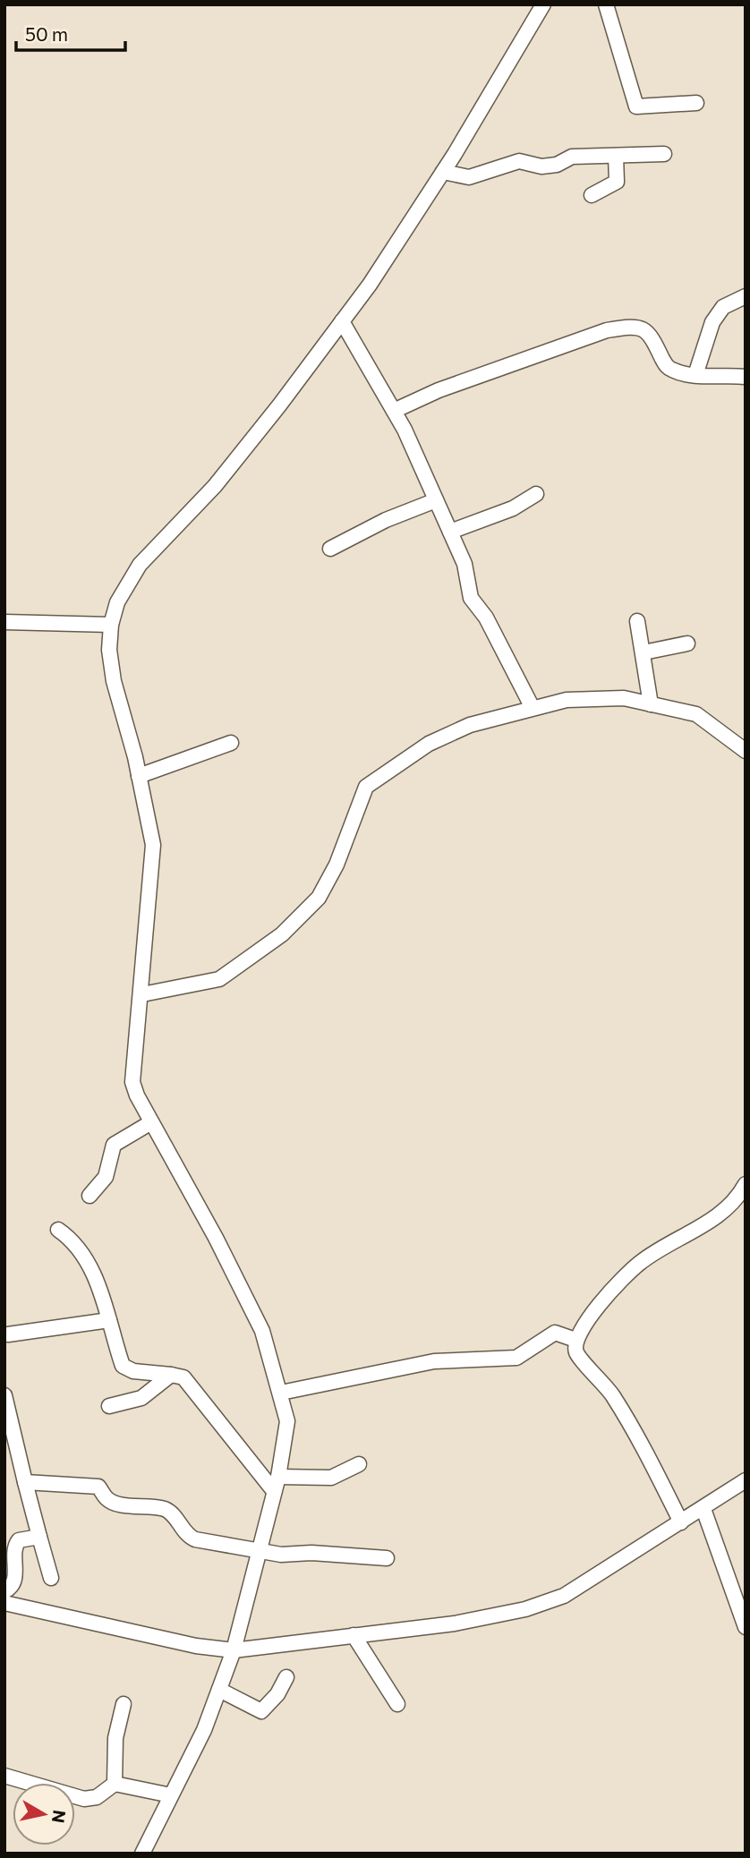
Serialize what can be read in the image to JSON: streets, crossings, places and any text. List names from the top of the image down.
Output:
{
  "scale_bar": "50 m",
  "north": "right"
}
